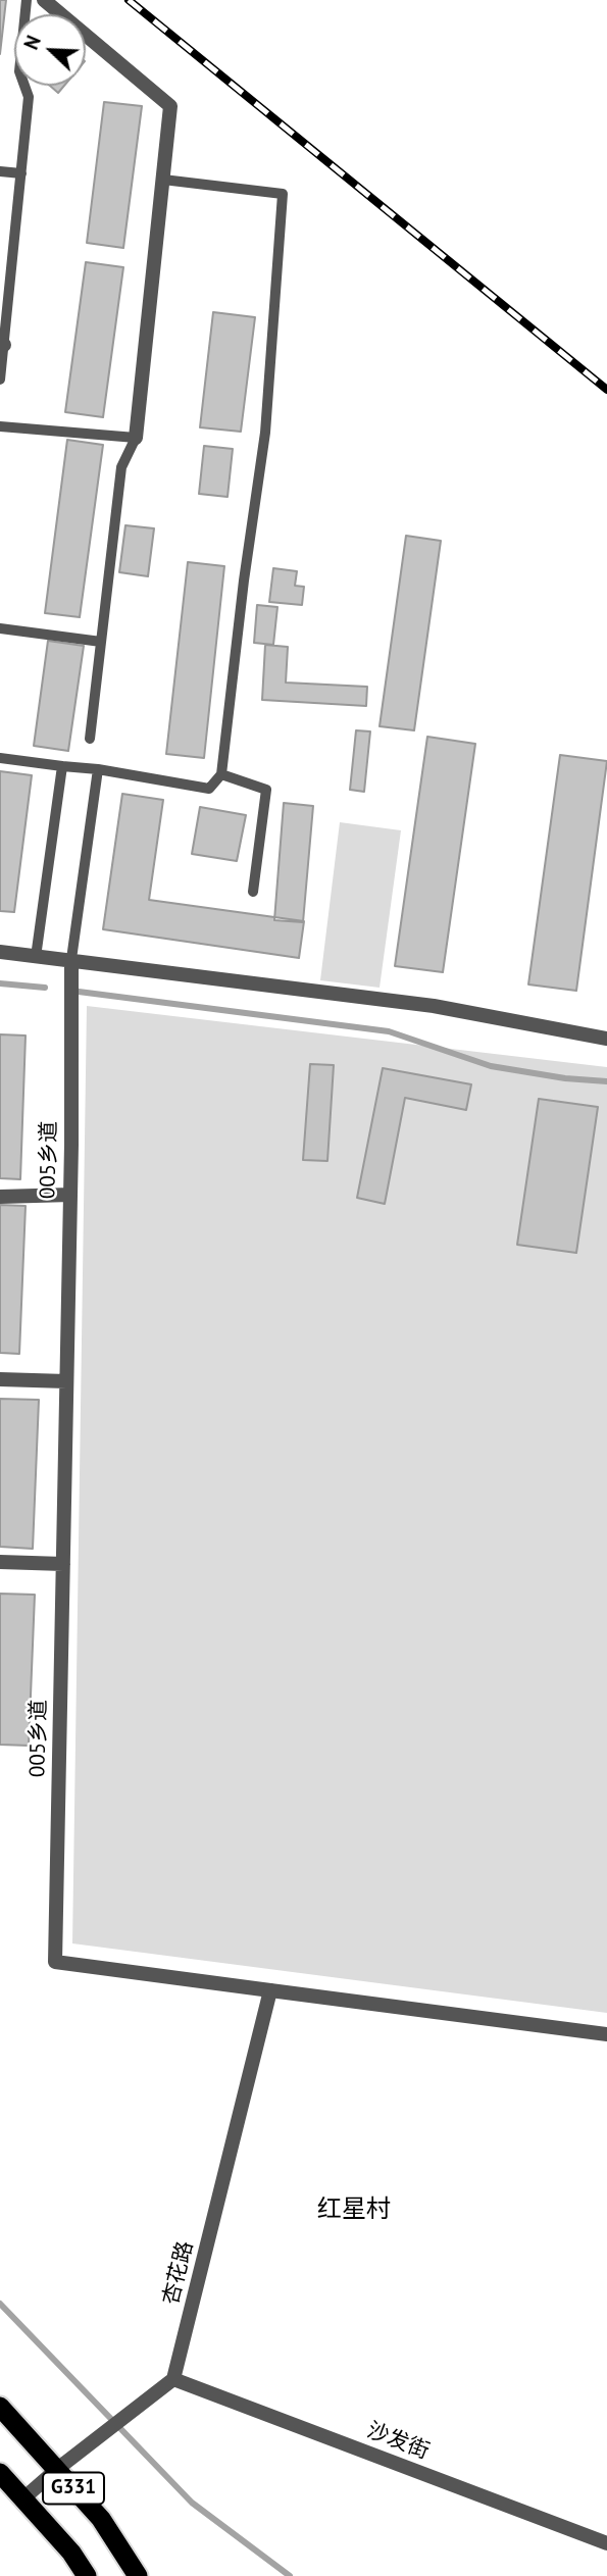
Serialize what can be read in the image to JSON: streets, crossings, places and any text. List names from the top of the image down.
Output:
{
  "streets": {
    "highway": ["G331"],
    "street": ["005乡道", "杏花路", "沙发街"]
  },
  "crossings": [
    ["005乡道", "杏花路"],
    ["杏花路", "沙发街"]
  ],
  "districts": ["红星村"],
  "north": "top left"
}
